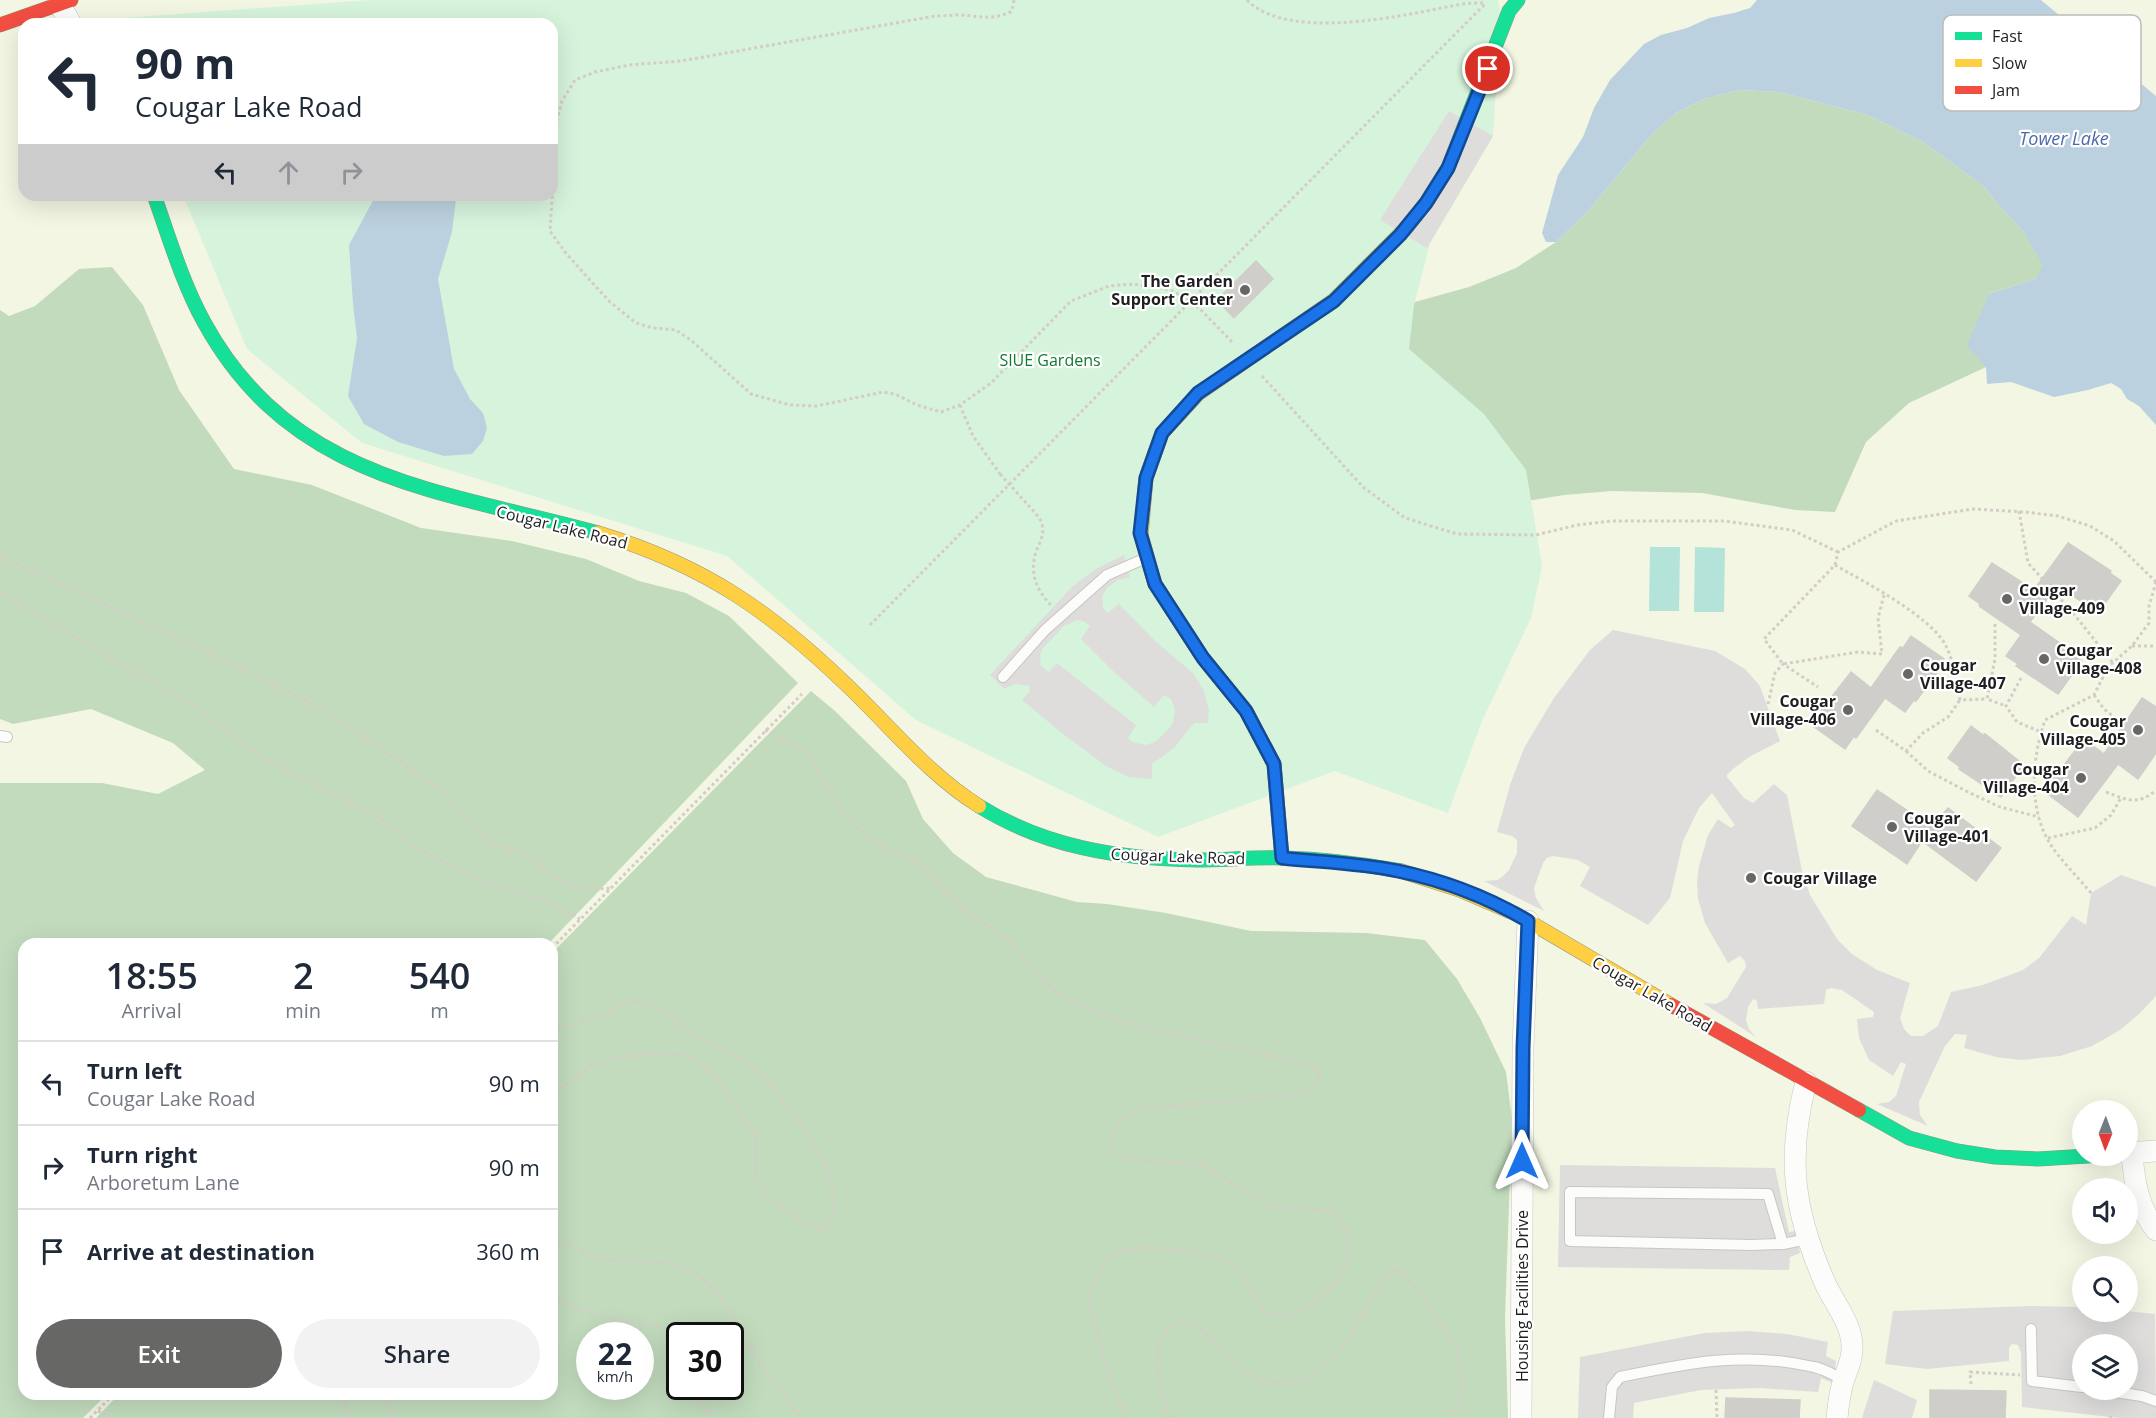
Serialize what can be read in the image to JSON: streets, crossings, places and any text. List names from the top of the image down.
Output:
{
  "streets": {
    "street": ["Cougar Lake Road", "Housing Facilities Drive"]
  },
  "crossings": [
    ["Cougar Lake Road", "Housing Facilities Drive"]
  ],
  "water": ["Tower Lake"],
  "parks": ["SIUE Gardens"],
  "places": [
    "The Garden Support Center",
    "Cougar Village-409",
    "Cougar Village-408",
    "Cougar Village-407",
    "Cougar Village-406",
    "Cougar Village-405",
    "Cougar Village-404",
    "Cougar Village-401",
    "Cougar Village"
  ],
  "legend": ["Fast", "Slow", "Jam"],
  "north": "bottom",
  "page": {
    "turn": ["90 m", "Cougar Lake Road"],
    "eta": [
      "18:55",
      "Arrival",
      "2",
      "min",
      "540",
      "m"
    ],
    "list": [
      {
        "name": "Turn left",
        "note": "Cougar Lake Road",
        "value": "90 m"
      },
      {
        "name": "Turn right",
        "note": "Arboretum Lane",
        "value": "90 m"
      },
      {
        "name": "Arrive at destination",
        "value": "360 m"
      }
    ],
    "buttons": ["Exit", "Share"],
    "speed": "22 km/h",
    "limit": "30"
  }
}
